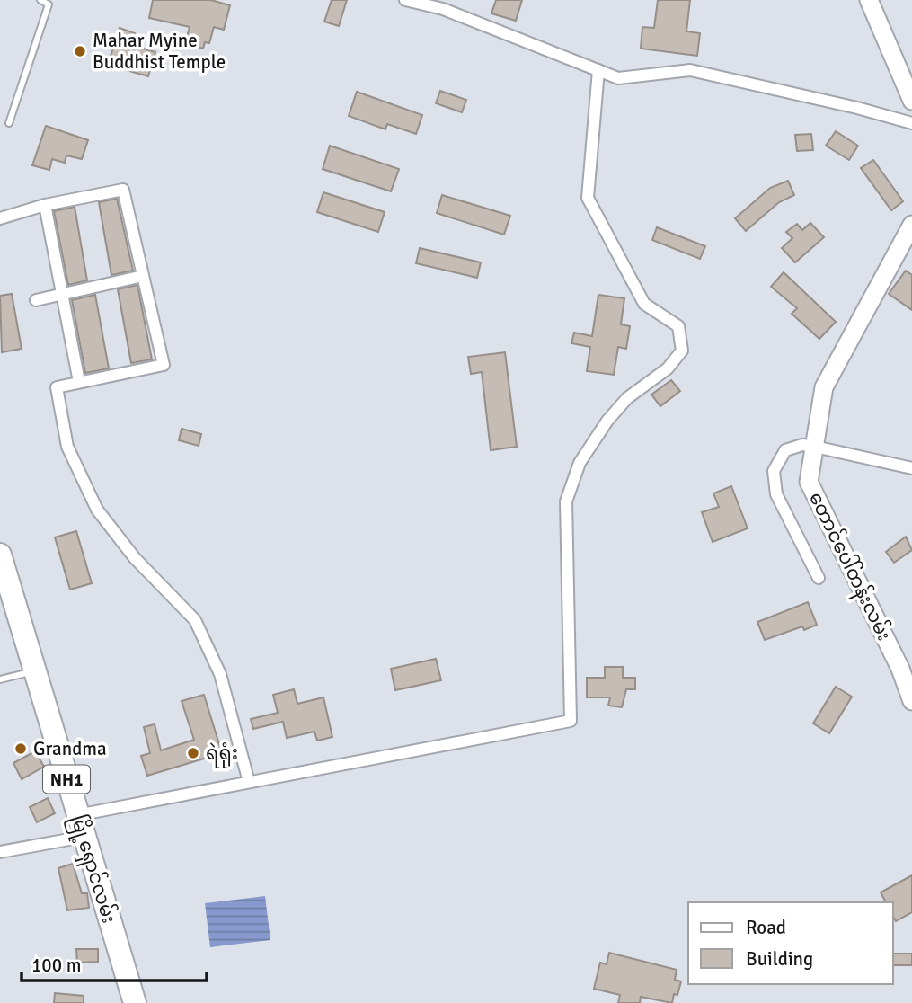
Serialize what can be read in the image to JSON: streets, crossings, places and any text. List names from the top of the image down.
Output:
{
  "streets": {
    "highway": ["NH1", "မြို့ရှောင်လမ်း"],
    "street": ["တောင်ပေါ်တန်းလမ်း"]
  },
  "places": ["Mahar Myine Buddhist Temple", "Grandma", "ရဲရုံး"],
  "legend": ["Road", "Building"],
  "scale_bar": "100 m"
}
